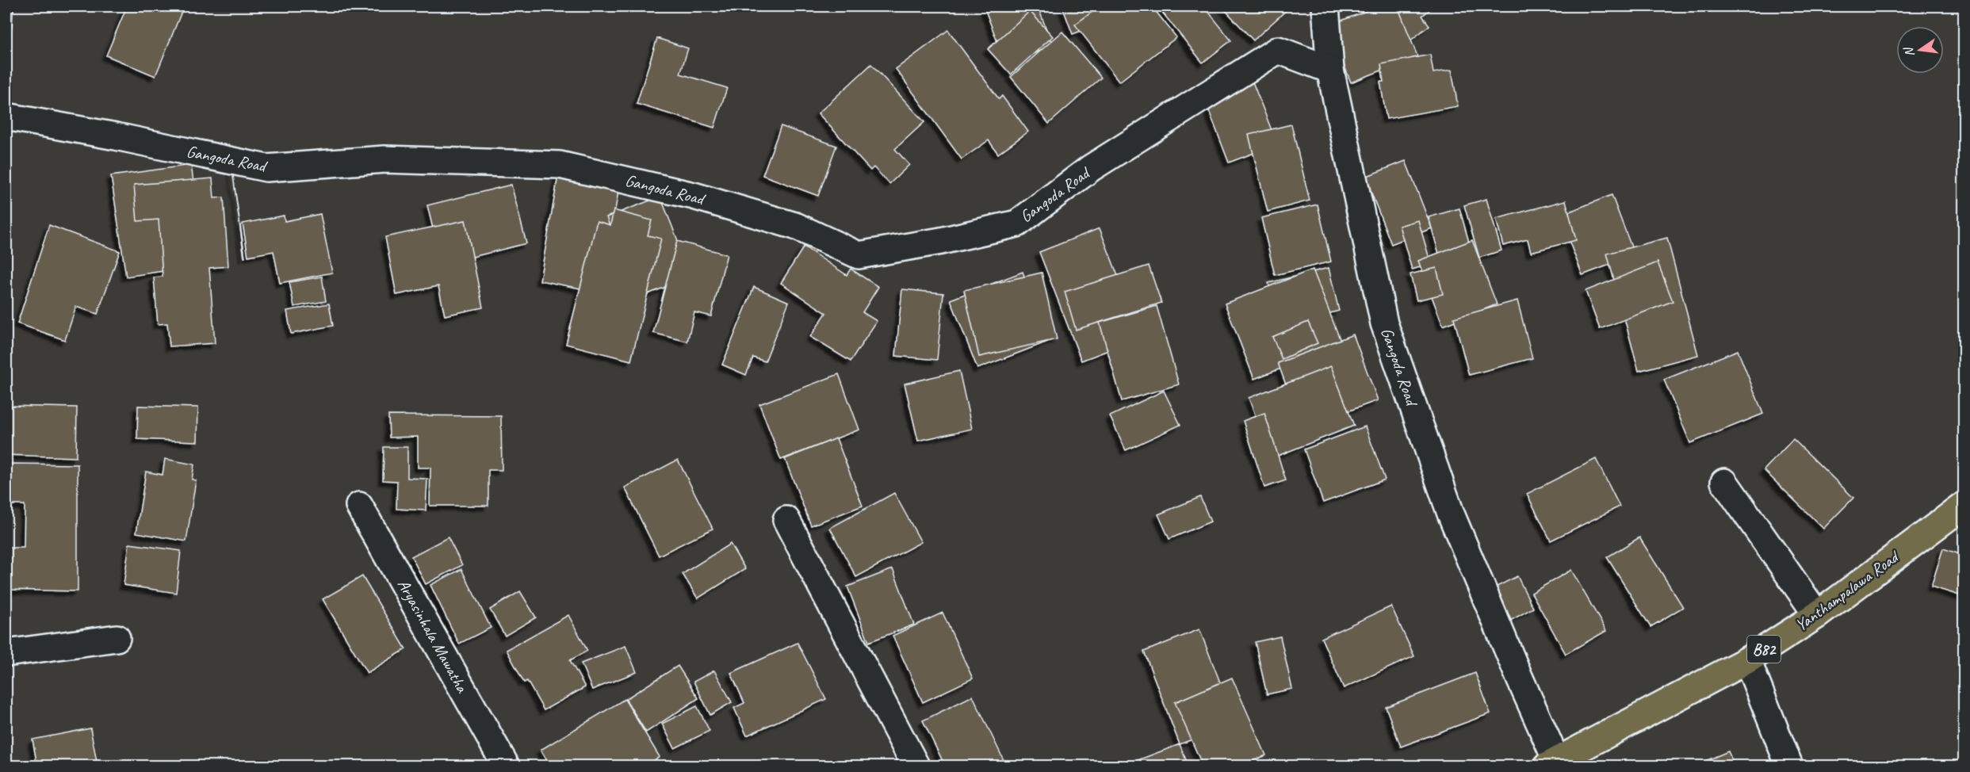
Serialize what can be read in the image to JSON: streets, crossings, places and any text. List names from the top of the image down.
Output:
{
  "streets": {
    "main road": ["Yanthampalawa Road", "B82"],
    "street": ["Gangoda Road", "Aryasinhala Mawatha"]
  },
  "crossings": [
    ["Gangoda Road", "Yanthampalawa Road"]
  ],
  "north": "left"
}
